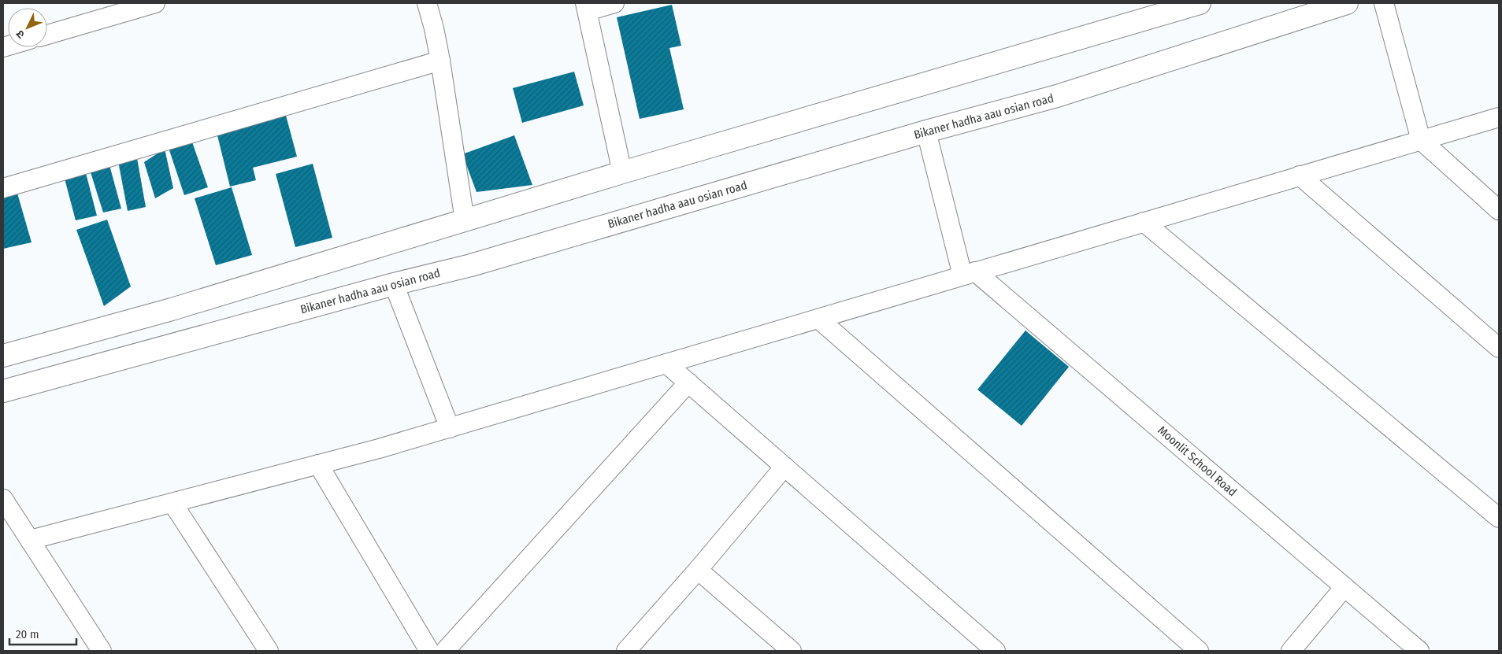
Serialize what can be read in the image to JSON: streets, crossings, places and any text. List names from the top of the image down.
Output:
{
  "streets": {
    "main road": ["Bikaner hadha aau osian road"],
    "street": ["Moonlit School Road"]
  },
  "scale_bar": "20 m",
  "north": "bottom left"
}
